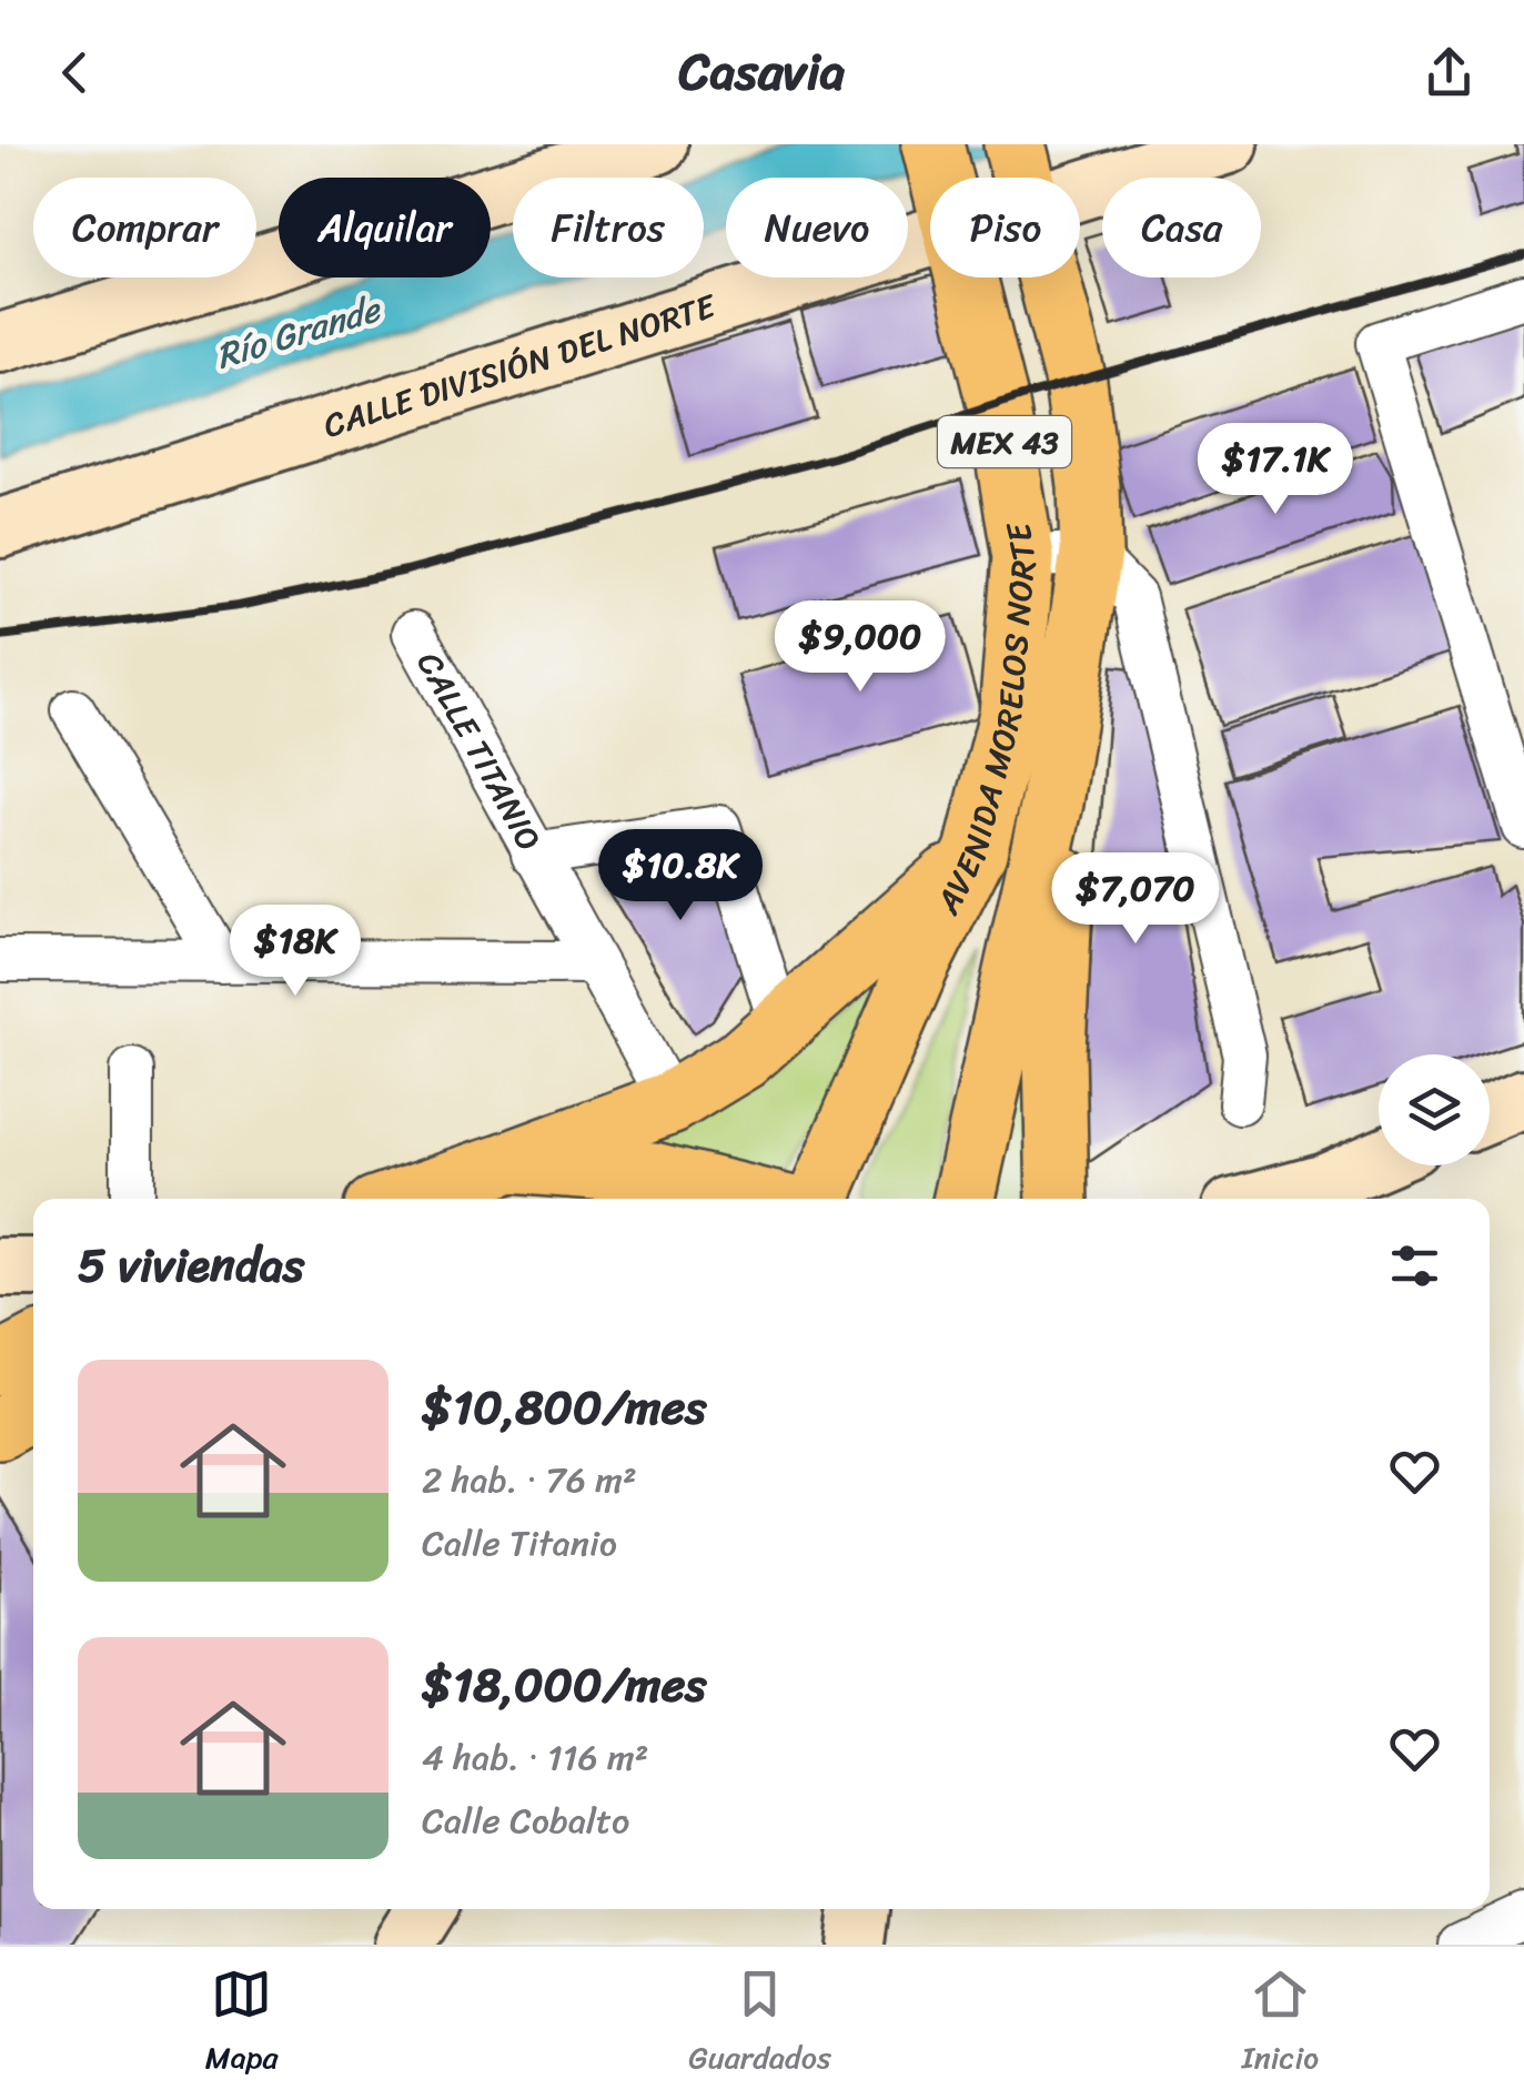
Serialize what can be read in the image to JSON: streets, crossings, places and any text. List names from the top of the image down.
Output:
{
  "streets": {
    "main road": ["CALLE DIVISIÓN DEL NORTE", "MEX 43", "AVENIDA MORELOS NORTE"],
    "street": ["CALLE TITANIO"]
  },
  "crossings": [
    ["CALLE DIVISIÓN DEL NORTE", "MEX 43"]
  ],
  "water": ["Río Grande"],
  "page": {
    "header": "Casavia",
    "chip": [
      "Comprar",
      "Alquilar",
      "Filtros",
      "Nuevo",
      "Piso",
      "Casa"
    ],
    "price": [
      "$17.1K",
      "$9,000",
      "$10.8K",
      "$7,070",
      "$18K"
    ],
    "heading": "5 viviendas",
    "list": [
      {
        "name": "$10,800/mes",
        "note": "2 hab. · 76 m² · Calle Titanio"
      },
      {
        "name": "$18,000/mes",
        "note": "4 hab. · 116 m² · Calle Cobalto"
      }
    ],
    "tabs": ["Mapa", "Guardados", "Inicio"]
  }
}
